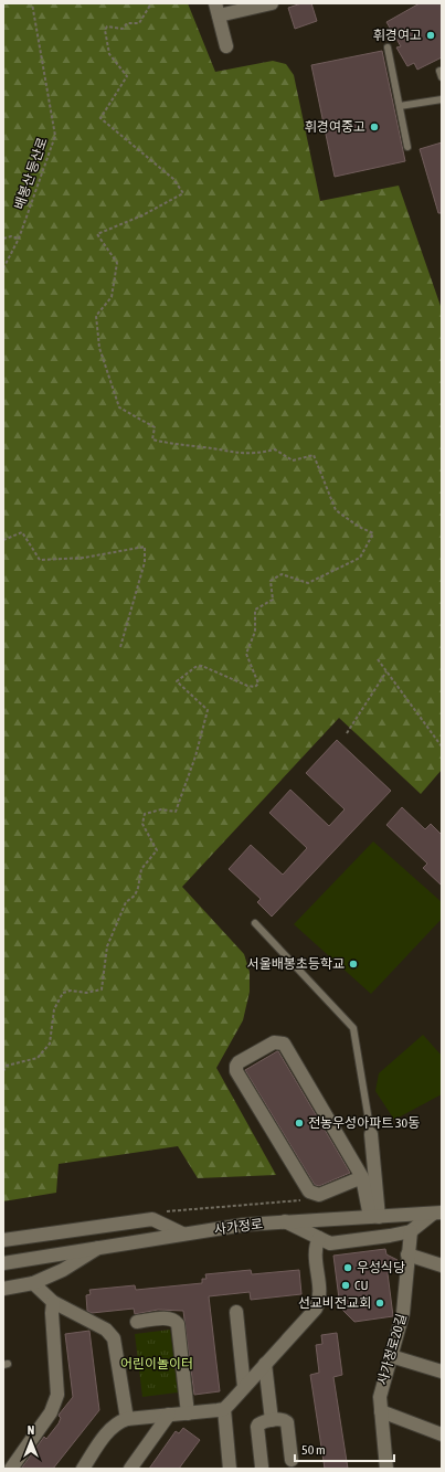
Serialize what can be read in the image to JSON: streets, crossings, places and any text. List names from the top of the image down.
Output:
{
  "streets": {
    "street": ["사가정로", "사가정로20길"],
    "path": ["배봉산 등산로"]
  },
  "parks": ["어린이놀이터"],
  "places": [
    "휘경여고",
    "휘경여중고",
    "서울배봉초등학교",
    "전농우성아파트 30동",
    "우성식당",
    "CU",
    "선교비전교회"
  ],
  "scale_bar": "50 m",
  "north": "top"
}
